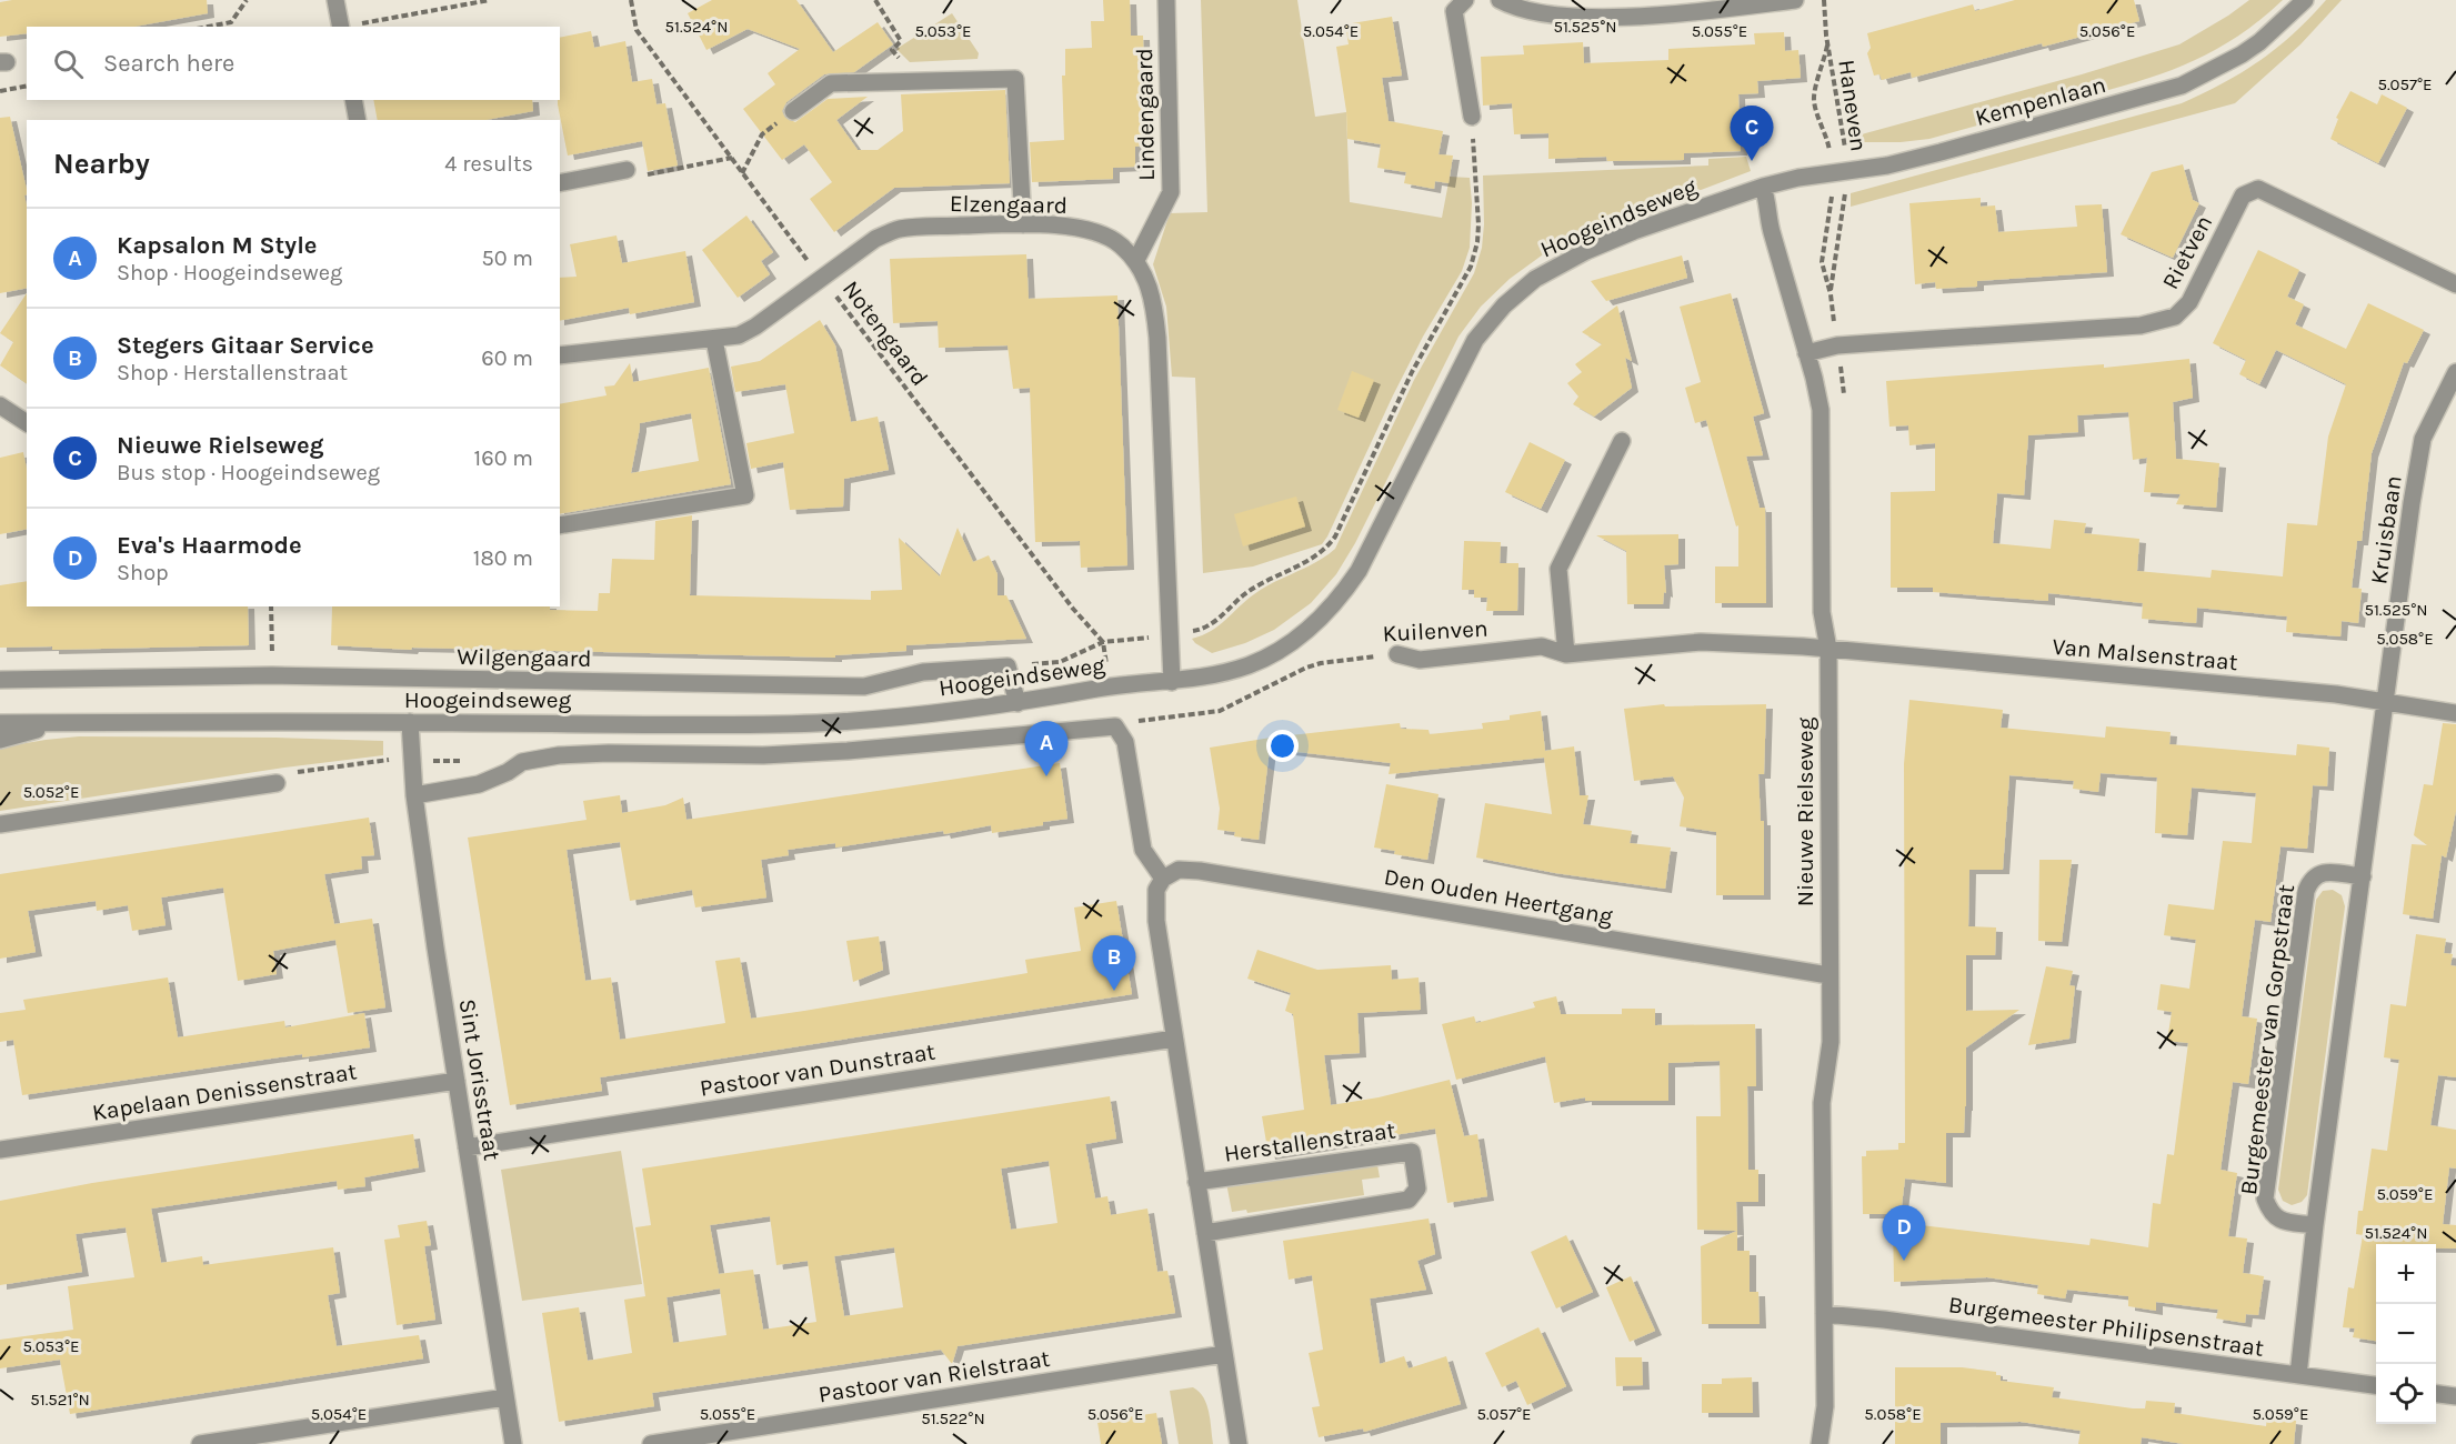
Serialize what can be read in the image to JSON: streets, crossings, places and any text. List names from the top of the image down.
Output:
{
  "streets": {
    "street": [
      "Kempenlaan",
      "Lindengaard",
      "Elzengaard",
      "Hoogeindseweg",
      "Rietven",
      "Kruisbaan",
      "Kuilenven",
      "Van Malsenstraat",
      "Wilgengaard",
      "Nieuwe Rielseweg",
      "Den Ouden Heertgang",
      "Burgemeester van Gorpstraat",
      "Pastoor van Dunstraat",
      "Sint Jorisstraat",
      "Kapelaan Denissenstraat",
      "Herstallenstraat",
      "Burgemeester Philipsenstraat",
      "Pastoor van Rielstraat"
    ],
    "path": ["Haneven", "Notengaard"]
  },
  "crossings": [
    ["Kempenlaan", "Haneven"],
    ["Kempenlaan", "Hoogeindseweg"],
    ["Kempenlaan", "Nieuwe Rielseweg"],
    ["Lindengaard", "Elzengaard"],
    ["Elzengaard", "Hoogeindseweg"],
    ["Elzengaard", "Notengaard"],
    ["Hoogeindseweg", "Nieuwe Rielseweg"],
    ["Hoogeindseweg", "Sint Jorisstraat"],
    ["Rietven", "Nieuwe Rielseweg"],
    ["Kruisbaan", "Van Malsenstraat"],
    ["Kuilenven", "Van Malsenstraat"],
    ["Kuilenven", "Nieuwe Rielseweg"],
    ["Van Malsenstraat", "Nieuwe Rielseweg"],
    ["Nieuwe Rielseweg", "Den Ouden Heertgang"],
    ["Nieuwe Rielseweg", "Burgemeester Philipsenstraat"],
    ["Den Ouden Heertgang", "Herstallenstraat"],
    ["Pastoor van Dunstraat", "Sint Jorisstraat"],
    ["Pastoor van Dunstraat", "Herstallenstraat"],
    ["Sint Jorisstraat", "Kapelaan Denissenstraat"],
    ["Herstallenstraat", "Pastoor van Rielstraat"]
  ],
  "page": {
    "search": "Search here",
    "pins": [
      "C",
      "A",
      "B",
      "D"
    ],
    "heading": ["Nearby", "4 results"],
    "list": [
      {
        "mark": "A",
        "name": "Kapsalon M Style",
        "note": "Shop · Hoogeindseweg",
        "value": "50 m"
      },
      {
        "mark": "B",
        "name": "Stegers Gitaar Service",
        "note": "Shop · Herstallenstraat",
        "value": "60 m"
      },
      {
        "mark": "C",
        "name": "Nieuwe Rielseweg",
        "note": "Bus stop · Hoogeindseweg",
        "value": "160 m"
      },
      {
        "mark": "D",
        "name": "Eva's Haarmode",
        "note": "Shop",
        "value": "180 m"
      }
    ],
    "map_buttons": ["+", "−"]
  },
  "coordinates": [
    "51.524°N",
    "51.525°N",
    "5.053°E",
    "5.054°E",
    "5.055°E",
    "5.056°E",
    "5.057°E",
    "5.058°E",
    "5.052°E",
    "5.059°E",
    "51.521°N",
    "51.522°N"
  ]
}
